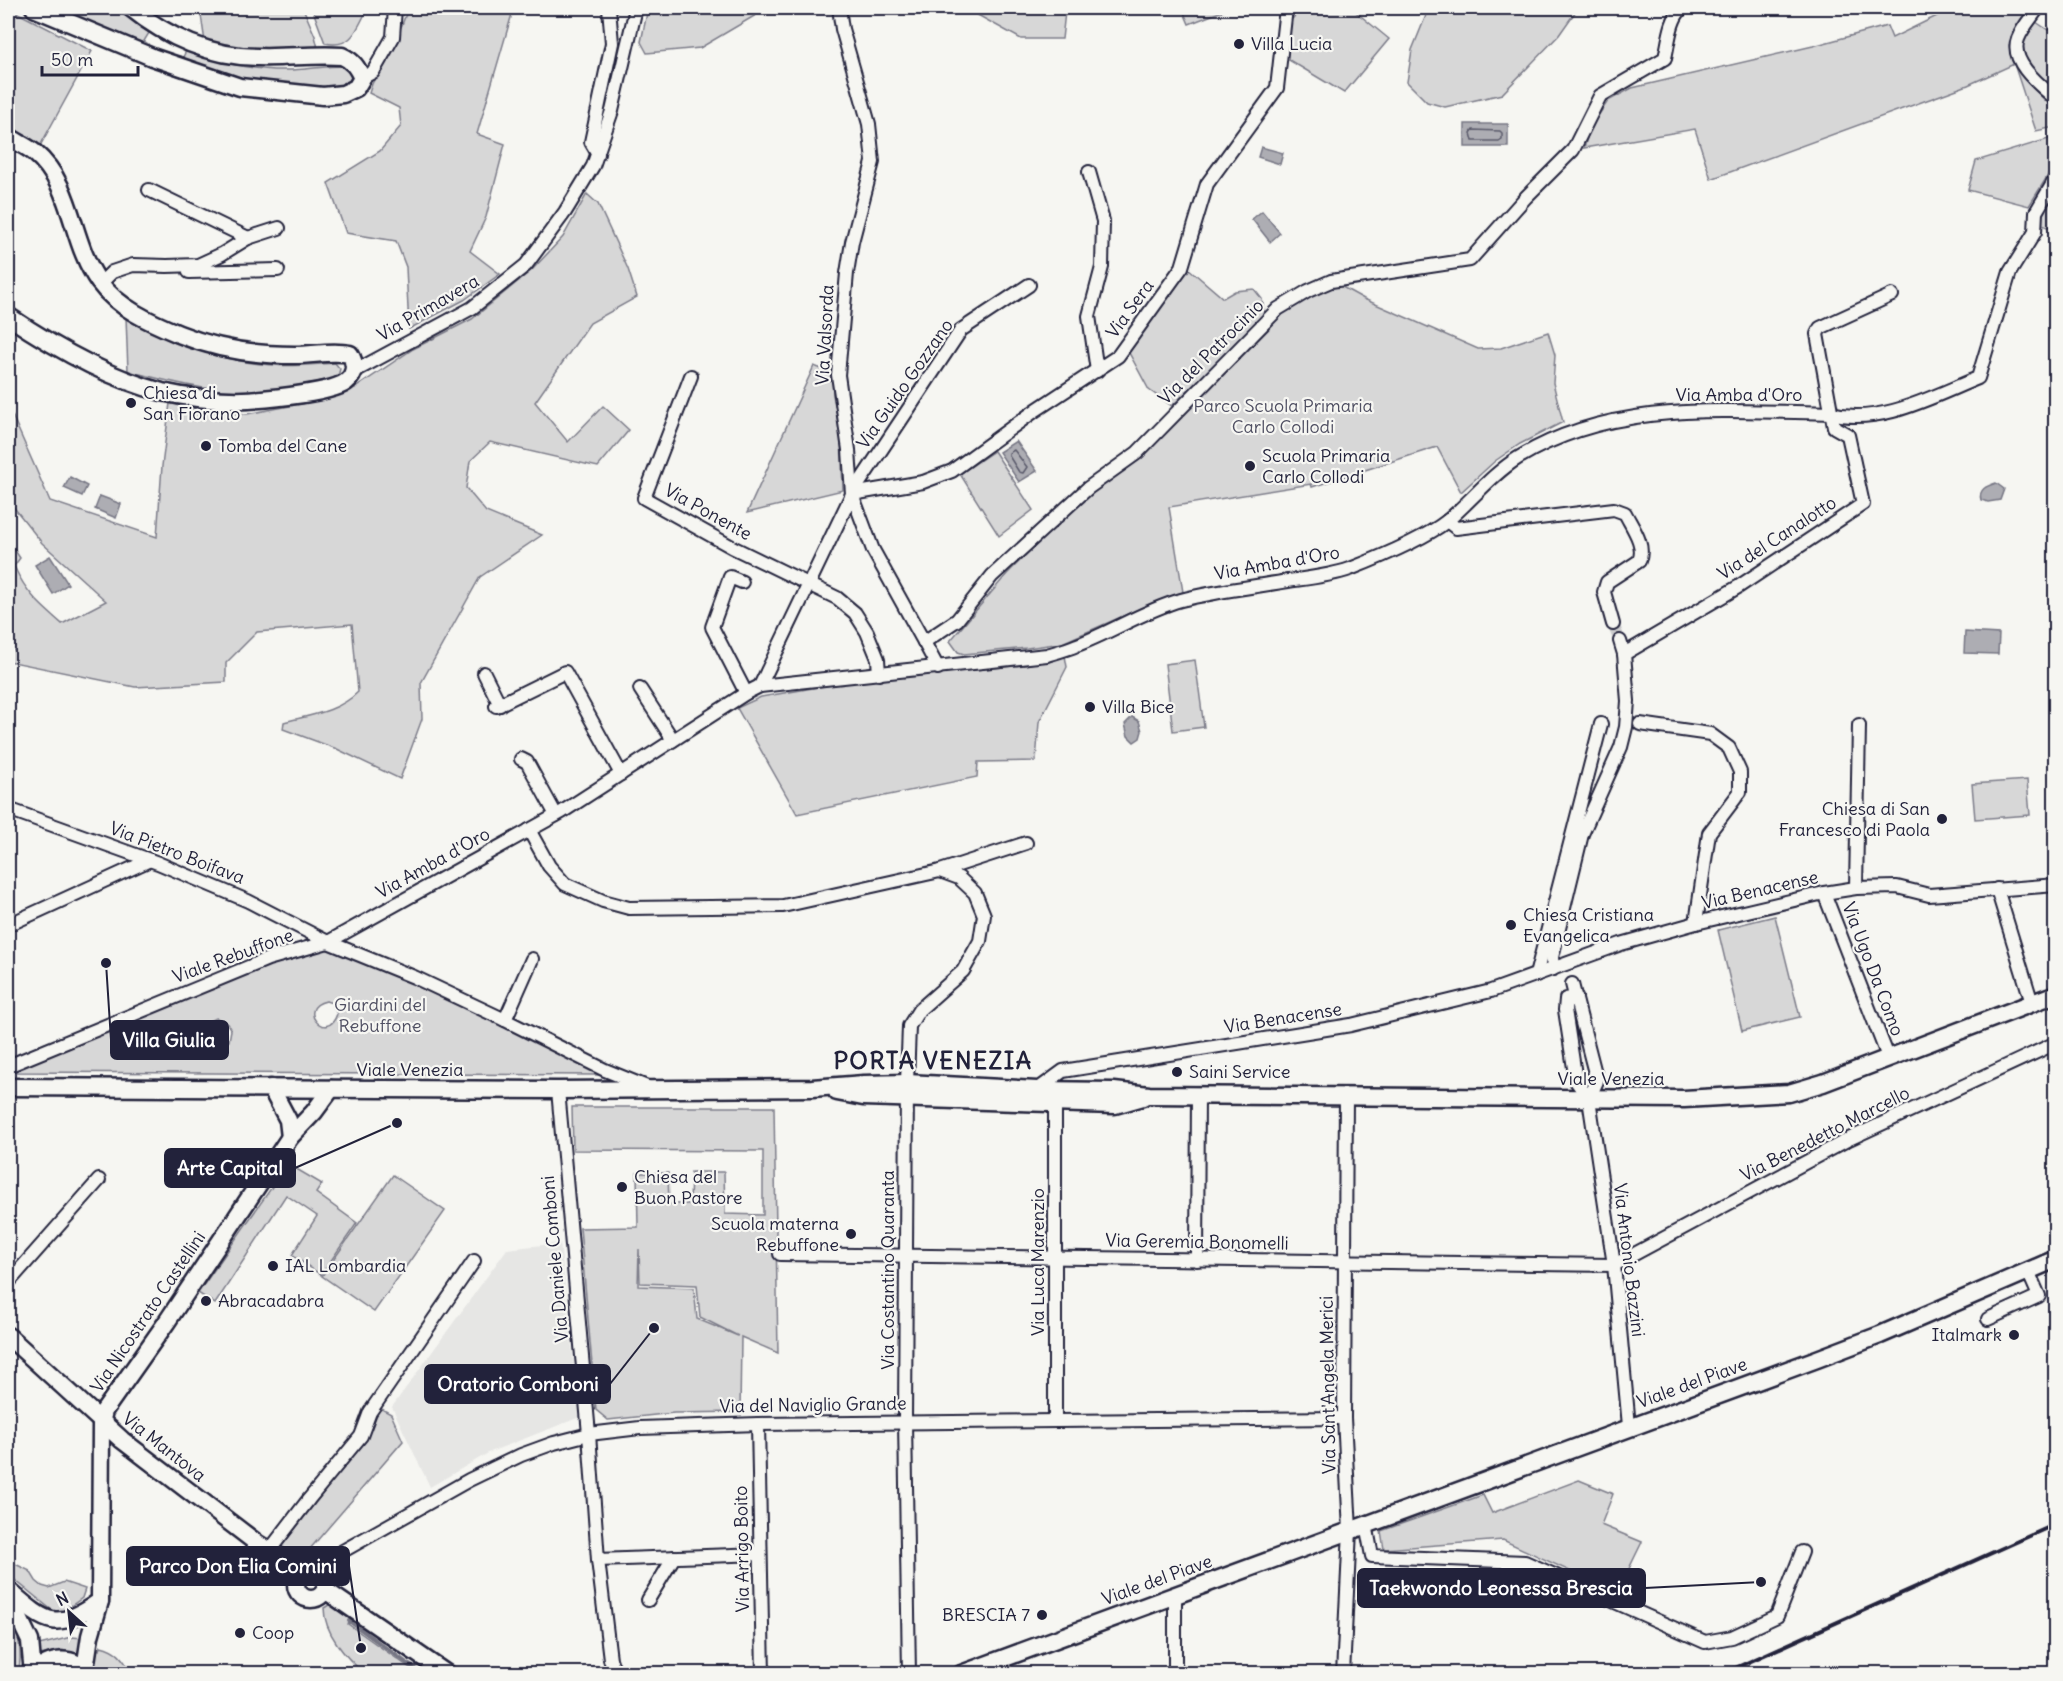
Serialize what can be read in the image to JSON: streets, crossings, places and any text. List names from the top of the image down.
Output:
{
  "streets": {
    "street": [
      "Via Primavera",
      "Via Sera",
      "Via Valsorda",
      "Via del Patrocinio",
      "Via Guido Gozzano",
      "Via Amba d'Oro",
      "Via Ponente",
      "Via del Canalotto",
      "Via Pietro Boifava",
      "Via Benacense",
      "Viale Rebuffone",
      "Via Ugo Da Como",
      "Viale Venezia",
      "Via Benedetto Marcello",
      "Via Geremia Bonomelli",
      "Via Daniele Comboni",
      "Via Antonio Bazzini",
      "Via Luca Marenzio",
      "Via Costantino Quaranta",
      "Via Nicostrato Castellini",
      "Viale del Piave",
      "Via Sant'Angela Merici",
      "Via del Naviglio Grande",
      "Via Mantova",
      "Via Arrigo Boito"
    ]
  },
  "crossings": [
    ["Via Sera", "Via Valsorda"],
    ["Via Sera", "Via Guido Gozzano"],
    ["Via Valsorda", "Via Guido Gozzano"],
    ["Via Valsorda", "Via Amba d'Oro"],
    ["Via Valsorda", "Via Ponente"],
    ["Via Amba d'Oro", "Via del Canalotto"],
    ["Via Amba d'Oro", "Via Pietro Boifava"],
    ["Via Amba d'Oro", "Viale Rebuffone"],
    ["Via del Canalotto", "Via Benacense"],
    ["Via Pietro Boifava", "Viale Rebuffone"],
    ["Via Benacense", "Via Ugo Da Como"],
    ["Via Benacense", "Viale Venezia"],
    ["Via Ugo Da Como", "Viale Venezia"],
    ["Viale Venezia", "Via Daniele Comboni"],
    ["Viale Venezia", "Via Antonio Bazzini"],
    ["Viale Venezia", "Via Luca Marenzio"],
    ["Viale Venezia", "Via Costantino Quaranta"],
    ["Viale Venezia", "Via Nicostrato Castellini"],
    ["Viale Venezia", "Via Sant'Angela Merici"],
    ["Via Benedetto Marcello", "Via Geremia Bonomelli"],
    ["Via Benedetto Marcello", "Via Antonio Bazzini"],
    ["Via Geremia Bonomelli", "Via Antonio Bazzini"],
    ["Via Geremia Bonomelli", "Via Luca Marenzio"],
    ["Via Geremia Bonomelli", "Via Costantino Quaranta"],
    ["Via Geremia Bonomelli", "Via Sant'Angela Merici"],
    ["Via Daniele Comboni", "Via del Naviglio Grande"],
    ["Via Antonio Bazzini", "Viale del Piave"],
    ["Via Luca Marenzio", "Via del Naviglio Grande"],
    ["Via Costantino Quaranta", "Via del Naviglio Grande"],
    ["Via Nicostrato Castellini", "Via Mantova"],
    ["Viale del Piave", "Via Sant'Angela Merici"],
    ["Via Sant'Angela Merici", "Via del Naviglio Grande"],
    ["Via del Naviglio Grande", "Via Mantova"],
    ["Via del Naviglio Grande", "Via Arrigo Boito"]
  ],
  "districts": ["PORTA VENEZIA"],
  "parks": ["Parco Scuola Primaria Carlo Collodi", "Giardini del Rebuffone"],
  "places": [
    "Villa Lucia",
    "Chiesa di San Fiorano",
    "Tomba del Cane",
    "Scuola Primaria Carlo Collodi",
    "Villa Bice",
    "Chiesa di San Francesco di Paola",
    "Chiesa Cristiana Evangelica",
    "Villa Giulia",
    "Saini Service",
    "Arte Capital",
    "Chiesa del Buon Pastore",
    "Scuola materna Rebuffone",
    "IAL Lombardia",
    "Abracadabra",
    "Oratorio Comboni",
    "Italmark",
    "Taekwondo Leonessa Brescia",
    "BRESCIA 7",
    "Coop",
    "Parco Don Elia Comini"
  ],
  "scale_bar": "50 m",
  "north": "top left"
}
